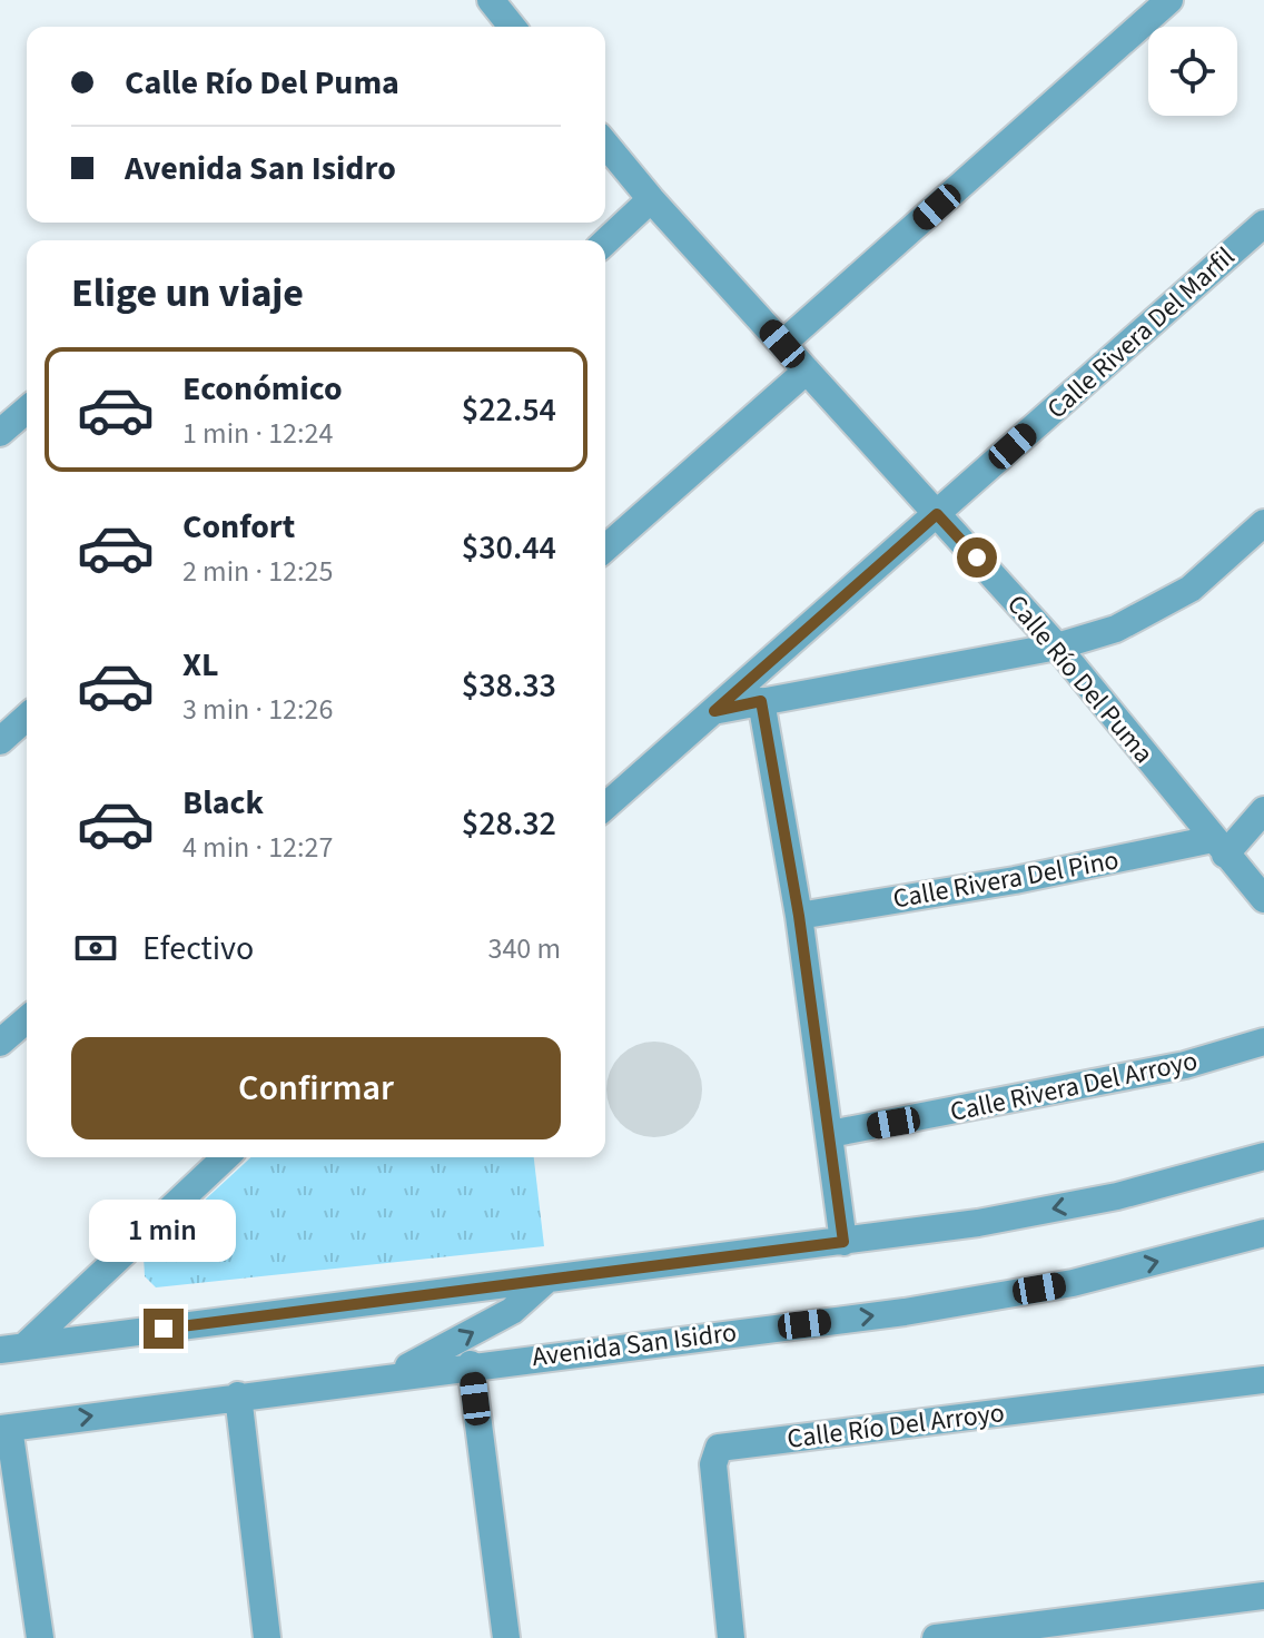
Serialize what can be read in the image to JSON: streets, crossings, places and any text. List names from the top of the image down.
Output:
{
  "streets": {
    "street": [
      "Calle Rivera Del Marfil",
      "Calle Río Del Puma",
      "Calle Rivera Del Pino",
      "Calle Rivera Del Arroyo",
      "Avenida San Isidro",
      "Calle Río Del Arroyo"
    ]
  },
  "crossings": [
    ["Calle Rivera Del Marfil", "Calle Río Del Puma"],
    ["Calle Río Del Puma", "Calle Rivera Del Pino"]
  ],
  "page": {
    "banner": ["Calle Río Del Puma", "Avenida San Isidro"],
    "heading": "Elige un viaje",
    "list": [
      {
        "name": "Económico",
        "note": "1 min · 12:24",
        "value": "$22.54"
      },
      {
        "name": "Confort",
        "note": "2 min · 12:25",
        "value": "$30.44"
      },
      {
        "name": "XL",
        "note": "3 min · 12:26",
        "value": "$38.33"
      },
      {
        "name": "Black",
        "note": "4 min · 12:27",
        "value": "$28.32"
      }
    ],
    "pay": ["Efectivo", "340 m"],
    "buttons": "Confirmar",
    "bubble": "1 min"
  }
}
